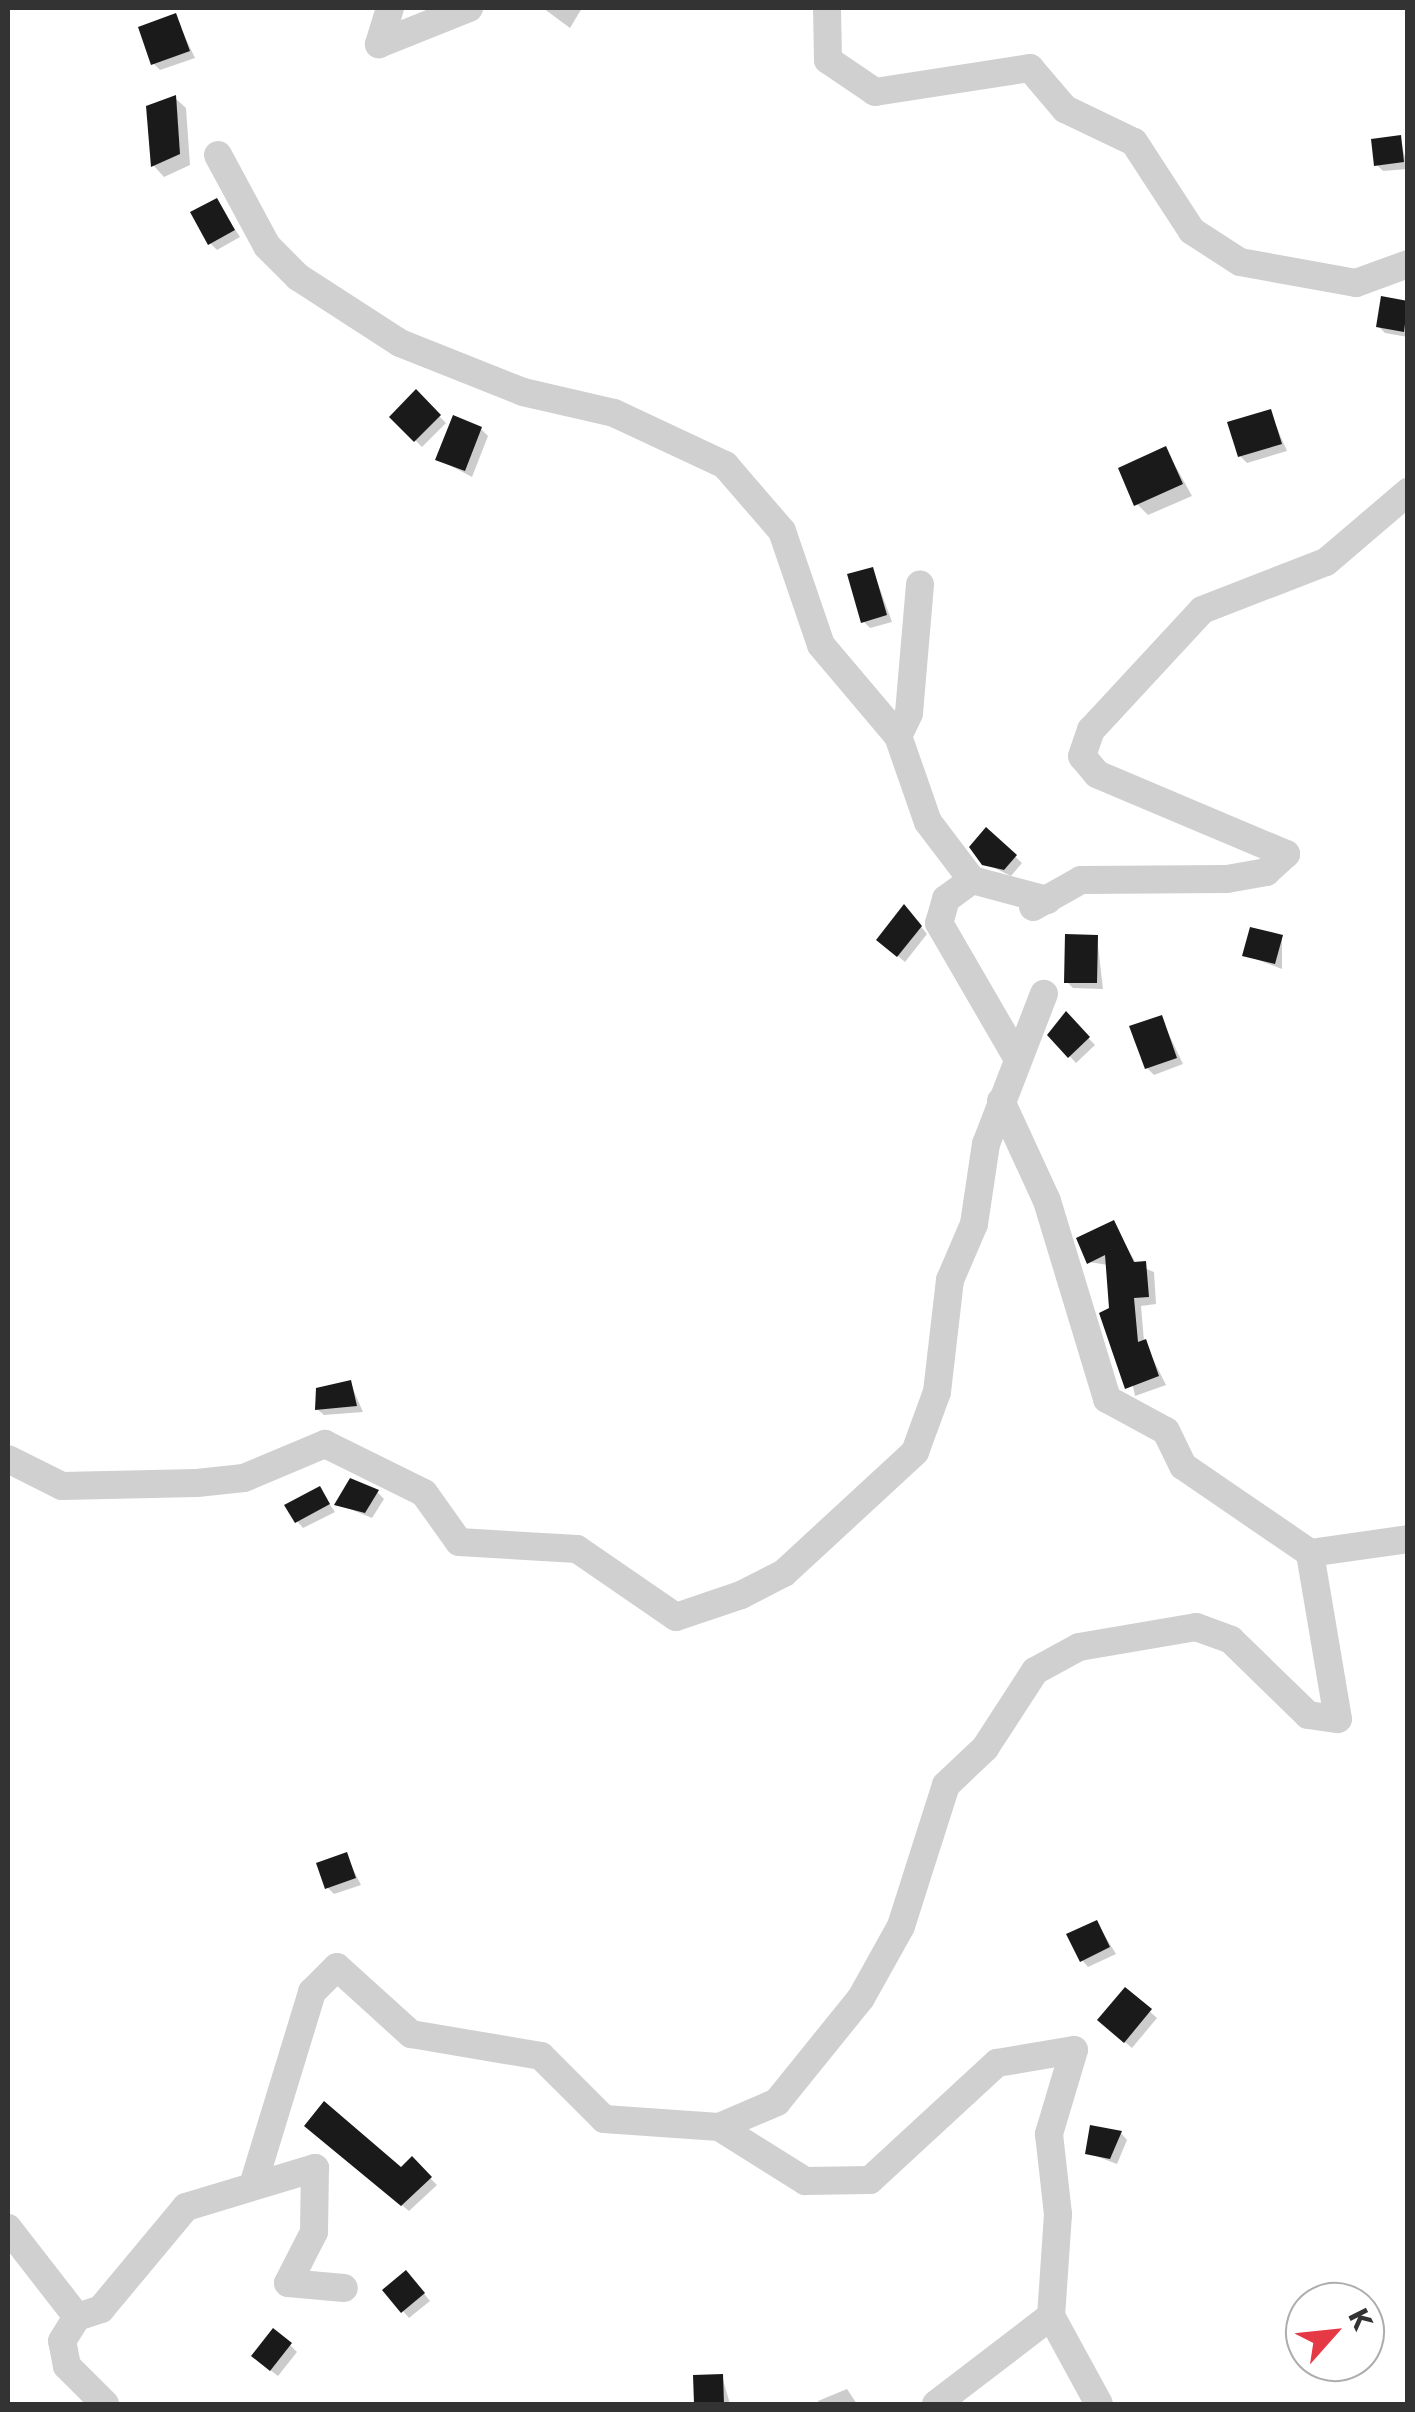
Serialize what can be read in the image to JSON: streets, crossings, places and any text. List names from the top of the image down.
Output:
{
  "north": "top right"
}
